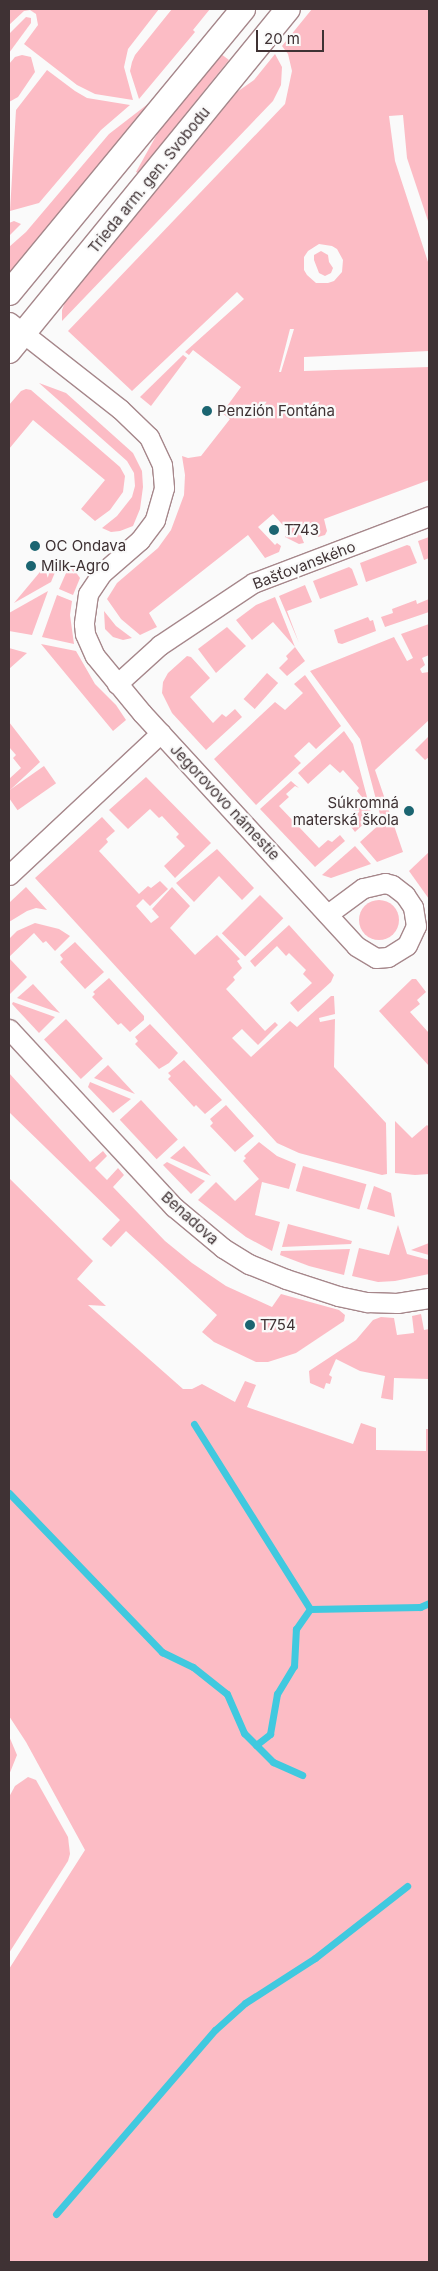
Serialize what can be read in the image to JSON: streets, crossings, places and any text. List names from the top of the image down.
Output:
{
  "streets": {
    "street": [
      "Trieda arm. gen. Svobodu",
      "Bašťovanského",
      "Jegorovovo námestie",
      "Benadova"
    ]
  },
  "places": [
    "Penzión Fontána",
    "T743",
    "OC Ondava",
    "Milk-Agro",
    "Súkromná materská škola",
    "T754"
  ],
  "scale_bar": "20 m"
}
